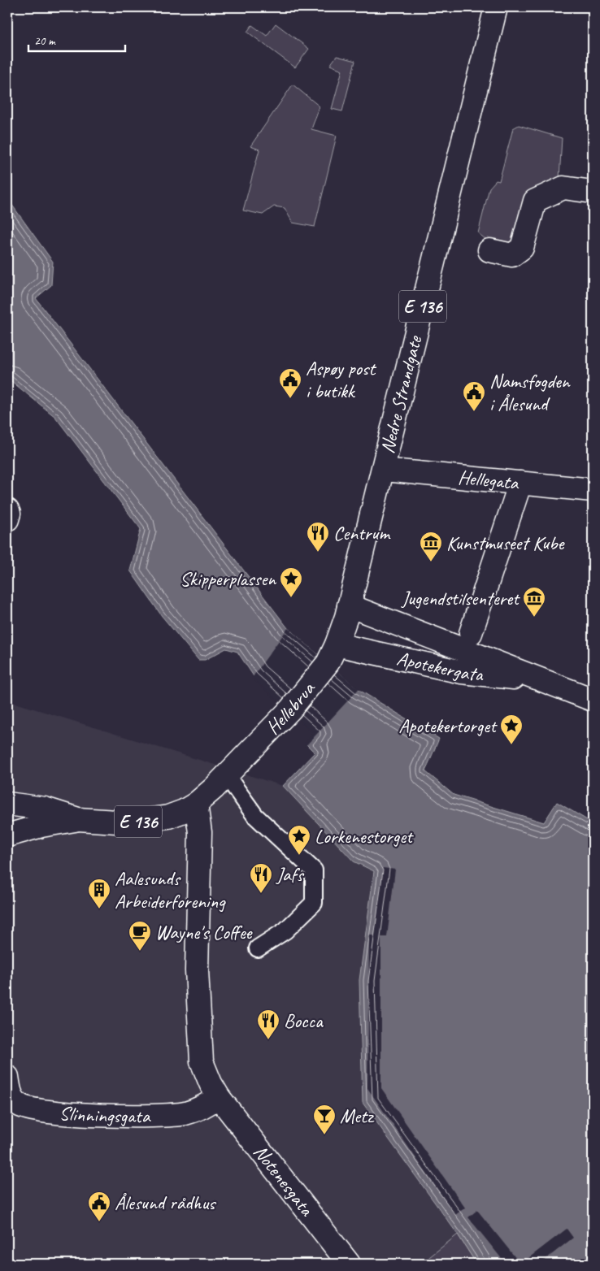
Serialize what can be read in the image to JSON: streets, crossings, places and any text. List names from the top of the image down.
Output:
{
  "streets": {
    "main road": [
      "E 136",
      "Nedre Strandgate",
      "Hellegata",
      "Apotekergata",
      "Hellebrua",
      "Slinningsgata",
      "Notenesgata"
    ]
  },
  "crossings": [
    ["E 136", "Hellebrua"],
    ["E 136", "Notenesgata"],
    ["Nedre Strandgate", "Hellegata"],
    ["Nedre Strandgate", "Apotekergata"],
    ["Nedre Strandgate", "Hellebrua"],
    ["Apotekergata", "Hellebrua"],
    ["Slinningsgata", "Notenesgata"]
  ],
  "places": {
    "public building": ["Aspøy post i butikk", "Namsfogden i Ålesund", "Ålesund rådhus"],
    "restaurant": ["Centrum", "Jafs", "Bocca"],
    "museum": ["Kunstmuseet Kube", "Jugendstilsenteret"],
    "place": ["Skipperplassen", "Apotekertorget", "Lorkenestorget"],
    "building": ["Aalesunds Arbeiderforening"],
    "cafe": ["Wayne's Coffee"],
    "bar": ["Metz"]
  },
  "scale_bar": "20 m"
}
